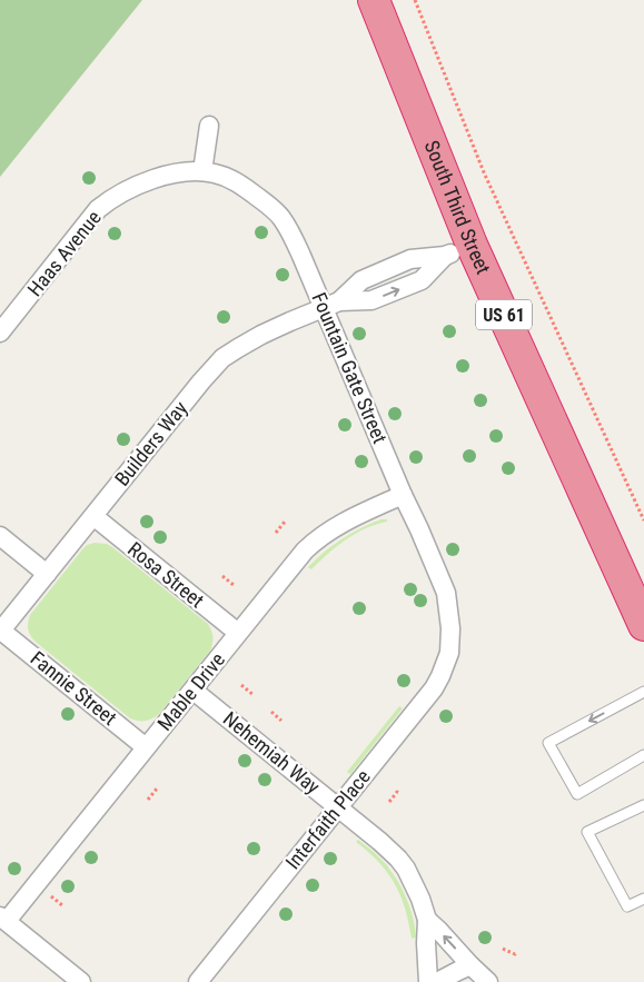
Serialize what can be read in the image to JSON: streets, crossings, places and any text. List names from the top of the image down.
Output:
{
  "streets": {
    "highway": ["South Third Street", "US 61"],
    "street": [
      "Haas Avenue",
      "Fountain Gate Street",
      "Builders Way",
      "Rosa Street",
      "Fannie Street",
      "Mable Drive",
      "Nehemiah Way",
      "Interfaith Place"
    ]
  },
  "crossings": [
    ["South Third Street", "Builders Way"],
    ["Haas Avenue", "Fountain Gate Street"],
    ["Fountain Gate Street", "Builders Way"],
    ["Fountain Gate Street", "Mable Drive"],
    ["Fountain Gate Street", "Interfaith Place"],
    ["Builders Way", "Rosa Street"],
    ["Builders Way", "Fannie Street"],
    ["Rosa Street", "Mable Drive"],
    ["Fannie Street", "Mable Drive"],
    ["Mable Drive", "Nehemiah Way"],
    ["Nehemiah Way", "Interfaith Place"]
  ]
}
